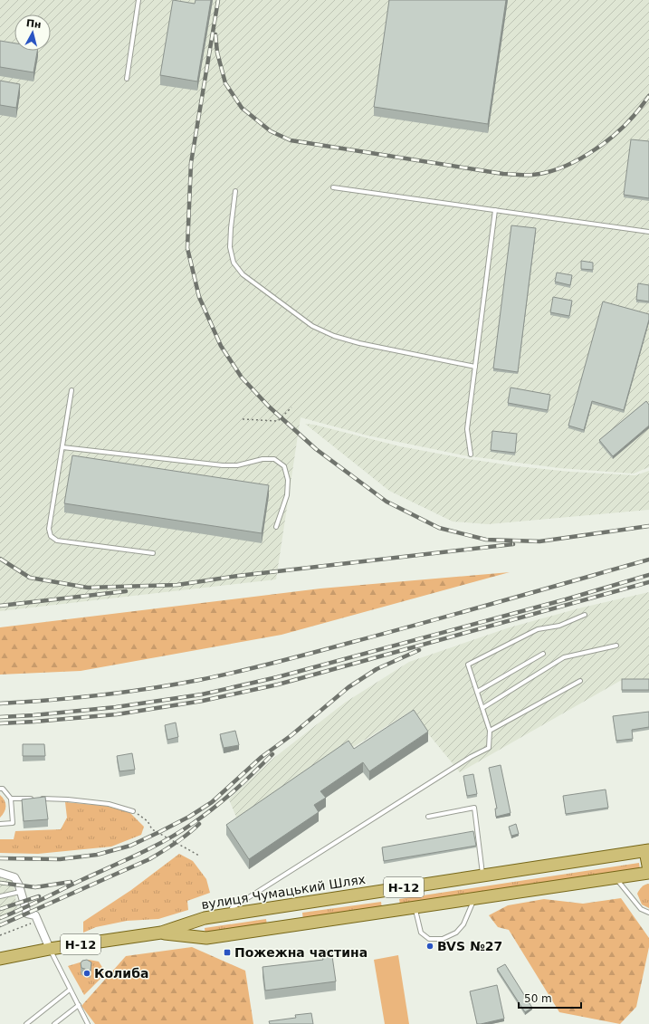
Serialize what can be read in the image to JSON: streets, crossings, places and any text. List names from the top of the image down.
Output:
{
  "streets": {
    "main road": ["Н-12", "вулиця Чумацький Шлях"]
  },
  "places": {
    "other": ["BVS №27", "Колиба"],
    "transit": ["Пожежна частина"]
  },
  "scale_bar": "50 m",
  "north": "top"
}
